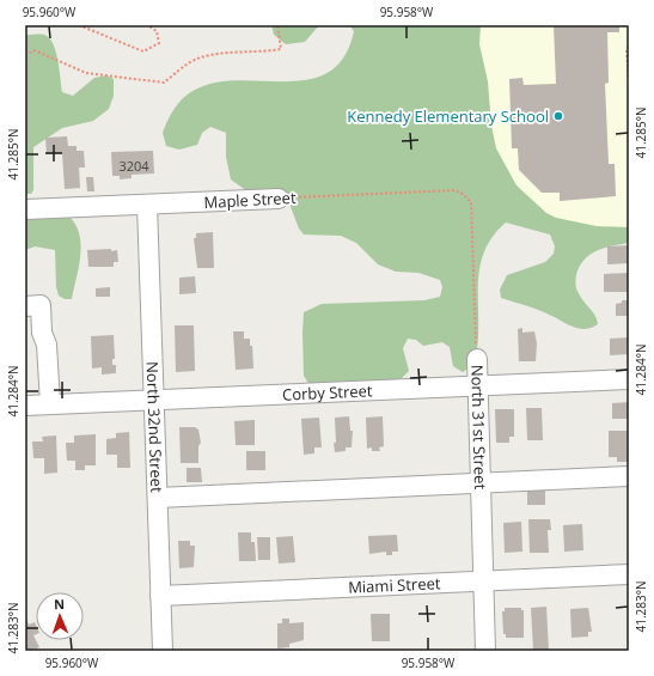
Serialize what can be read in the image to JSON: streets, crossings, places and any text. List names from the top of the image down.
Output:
{
  "streets": {
    "street": [
      "Maple Street",
      "Corby Street",
      "North 32nd Street",
      "North 31st Street",
      "Miami Street"
    ]
  },
  "crossings": [
    ["Maple Street", "North 32nd Street"],
    ["Maple Street", "North 31st Street"],
    ["Corby Street", "North 32nd Street"],
    ["Corby Street", "North 31st Street"],
    ["North 32nd Street", "Miami Street"],
    ["North 31st Street", "Miami Street"]
  ],
  "places": ["Kennedy Elementary School"],
  "house_numbers": ["3204"],
  "north": "top",
  "coordinates": [
    "95.960°W",
    "95.958°W",
    "41.285°N",
    "41.284°N",
    "41.283°N"
  ]
}
